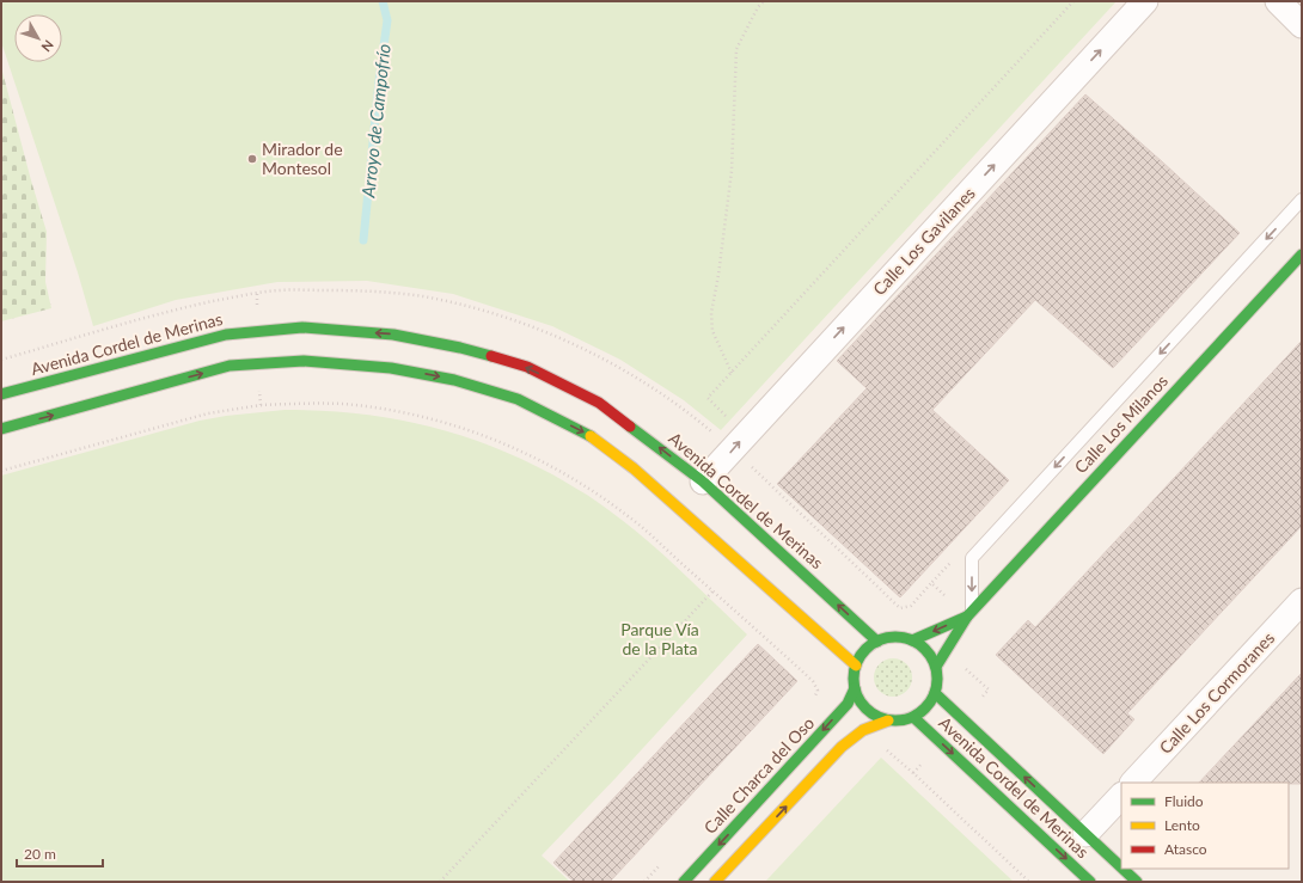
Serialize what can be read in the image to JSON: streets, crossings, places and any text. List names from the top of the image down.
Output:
{
  "streets": {
    "main road": ["Avenida Cordel de Merinas", "Calle Los Milanos", "Calle Charca del Oso"],
    "street": ["Calle Los Gavilanes", "Calle Los Cormoranes"]
  },
  "crossings": [
    ["Calle Los Gavilanes", "Avenida Cordel de Merinas"],
    ["Avenida Cordel de Merinas", "Calle Los Milanos"],
    ["Avenida Cordel de Merinas", "Calle Charca del Oso"],
    ["Calle Los Milanos", "Calle Charca del Oso"]
  ],
  "one_way": ["Calle Los Gavilanes"],
  "water": ["Arroyo de Campofrío"],
  "parks": ["Parque Vía de la Plata"],
  "places": ["Mirador de Montesol"],
  "legend": ["Fluido", "Lento", "Atasco"],
  "scale_bar": "20 m",
  "north": "bottom right"
}
